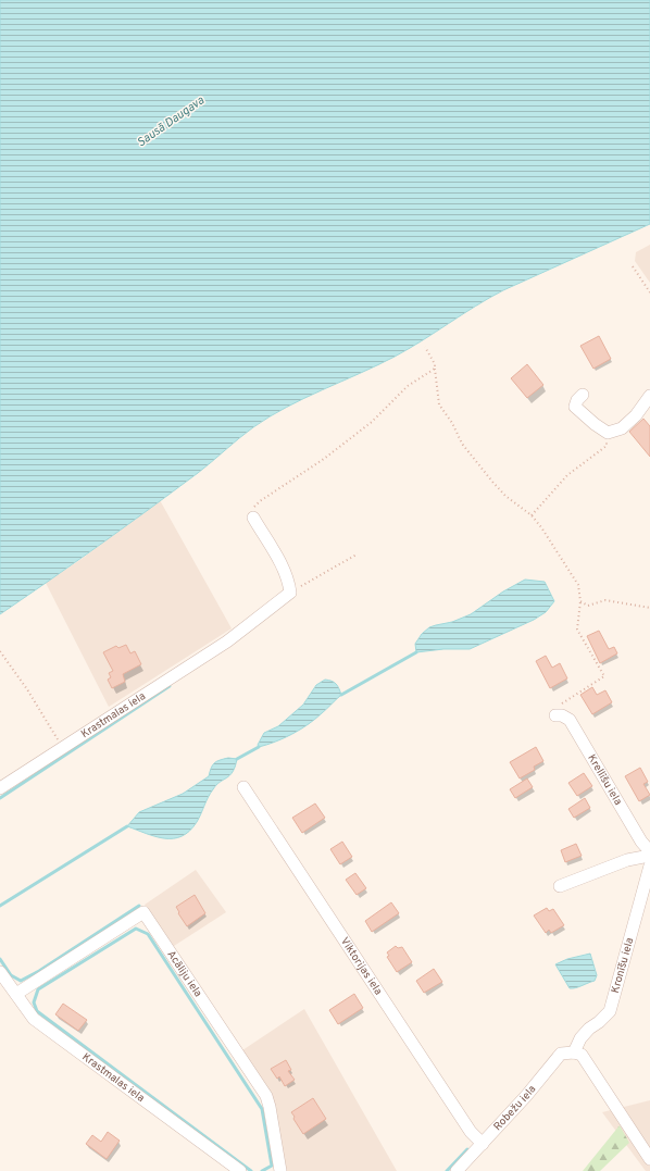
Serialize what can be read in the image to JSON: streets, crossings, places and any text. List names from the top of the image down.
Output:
{
  "streets": {
    "street": [
      "Krastmalas iela",
      "Krellīšu iela",
      "Kronīšu iela",
      "Viktorijas iela",
      "Acāliju iela",
      "Robežu iela"
    ]
  },
  "crossings": [
    ["Krastmalas iela", "Acāliju iela"],
    ["Kronīšu iela", "Robežu iela"],
    ["Viktorijas iela", "Robežu iela"]
  ],
  "water": ["Sausā Daugava"]
}
